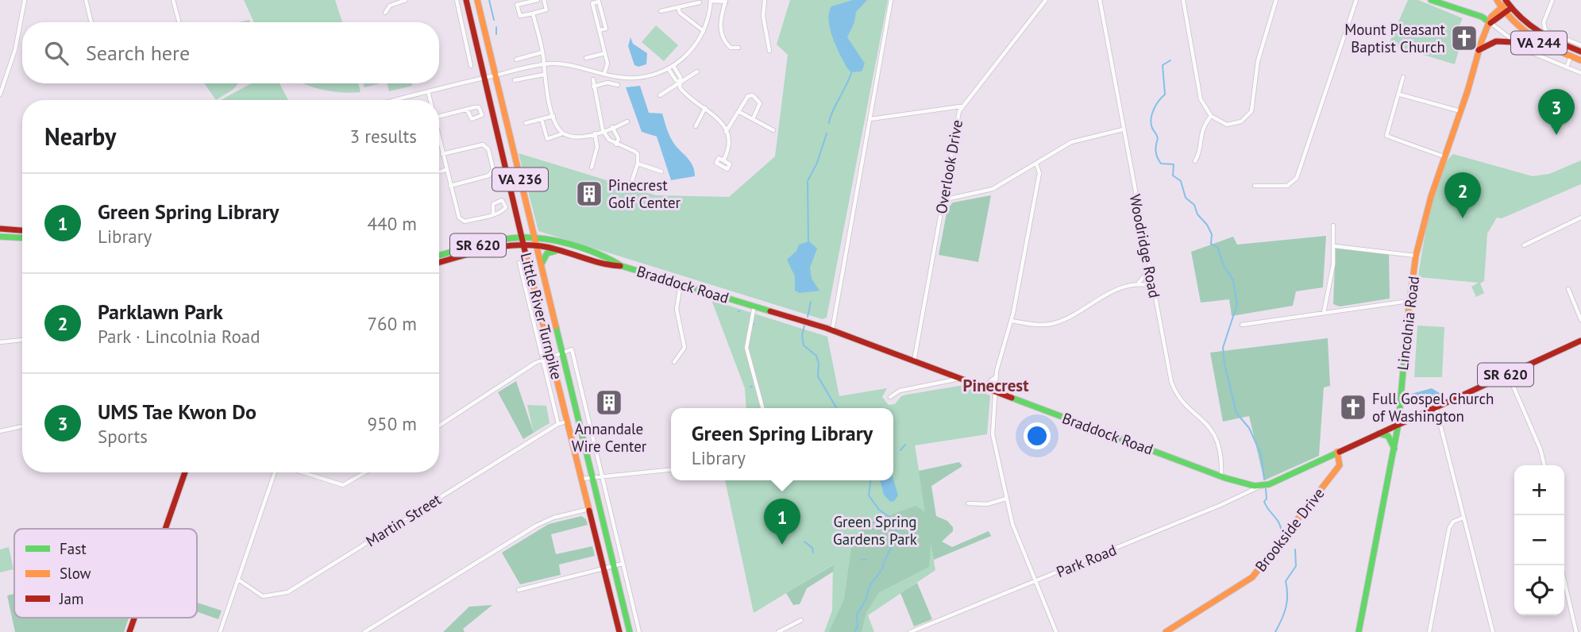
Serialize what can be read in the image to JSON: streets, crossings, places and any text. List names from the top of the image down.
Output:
{
  "streets": {
    "main road": [
      "VA 244",
      "VA 236",
      "SR 620",
      "Braddock Road",
      "Little River Turnpike",
      "Lincolnia Road",
      "Brookside Drive"
    ],
    "street": [
      "Overlook Drive",
      "Woodridge Road",
      "Martin Street",
      "Park Road"
    ]
  },
  "crossings": [
    ["VA 244", "Lincolnia Road"],
    ["Overlook Drive", "Braddock Road"],
    ["SR 620", "Braddock Road"],
    ["SR 620", "Lincolnia Road"],
    ["SR 620", "Brookside Drive"],
    ["SR 620", "Park Road"],
    ["Woodridge Road", "Braddock Road"],
    ["Braddock Road", "Little River Turnpike"],
    ["Braddock Road", "Park Road"],
    ["Little River Turnpike", "Martin Street"]
  ],
  "districts": ["Pinecrest"],
  "parks": ["Green Spring Gardens Park"],
  "places": {
    "church": ["Mount Pleasant Baptist Church", "Full Gospel Church of Washington"],
    "building": ["Pinecrest Golf Center", "Annandale Wire Center"]
  },
  "legend": ["Fast", "Slow", "Jam"],
  "page": {
    "search": "Search here",
    "pins": ["3", "2", "1"],
    "heading": ["Nearby", "3 results"],
    "list": [
      {
        "mark": "1",
        "name": "Green Spring Library",
        "note": "Library",
        "value": "440 m"
      },
      {
        "mark": "2",
        "name": "Parklawn Park",
        "note": "Park · Lincolnia Road",
        "value": "760 m"
      },
      {
        "mark": "3",
        "name": "UMS Tae Kwon Do",
        "note": "Sports",
        "value": "950 m"
      }
    ],
    "popup": ["Green Spring Library", "Library"],
    "map_buttons": ["+", "−"]
  }
}
